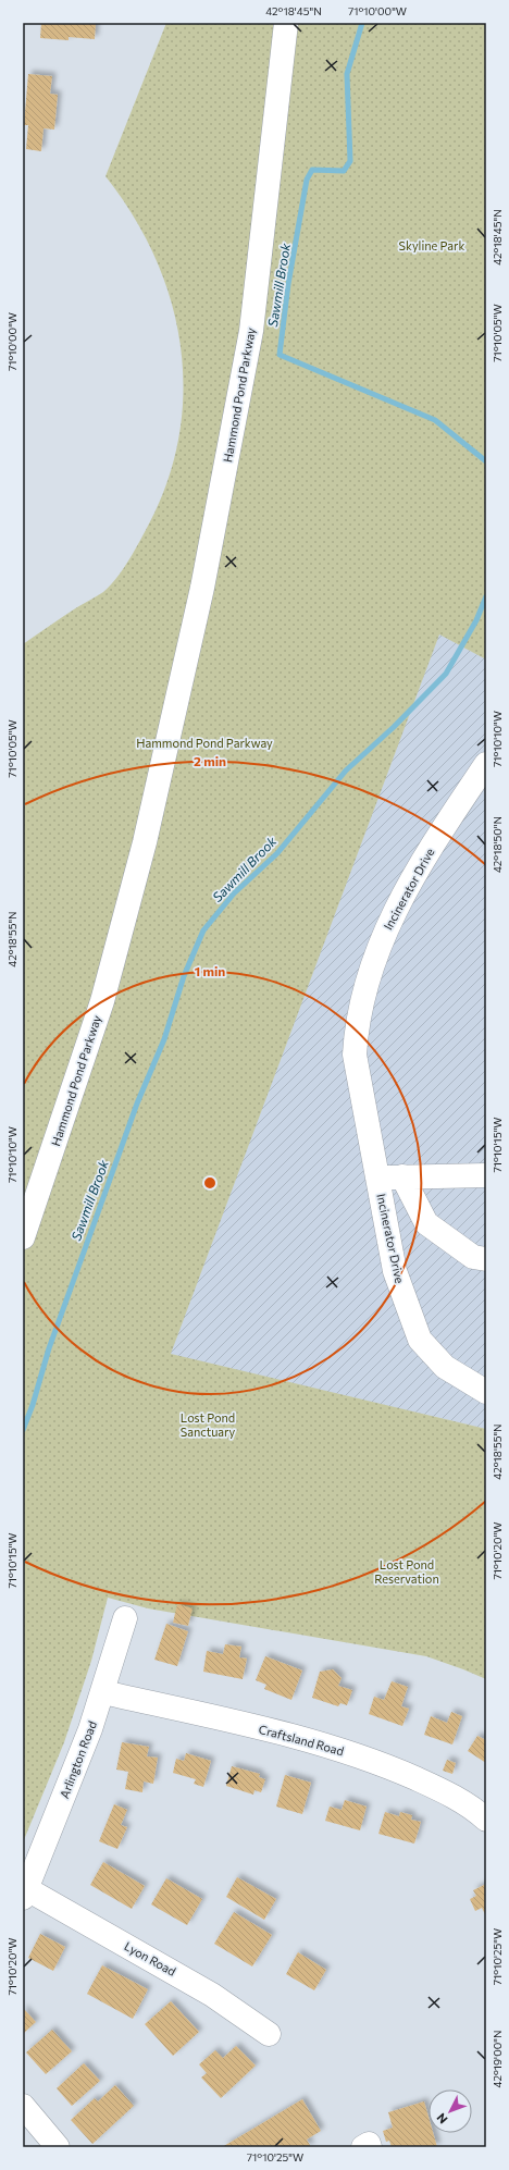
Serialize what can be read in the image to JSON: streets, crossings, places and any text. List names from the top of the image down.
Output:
{
  "streets": {
    "street": [
      "Hammond Pond Parkway",
      "Incinerator Drive",
      "Craftsland Road",
      "Arlington Road",
      "Lyon Road"
    ]
  },
  "crossings": [
    ["Craftsland Road", "Arlington Road"],
    ["Arlington Road", "Lyon Road"]
  ],
  "water": ["Sawmill Brook"],
  "parks": [
    "Skyline Park",
    "Hammond Pond Parkway",
    "Lost Pond Sanctuary",
    "Lost Pond Reservation"
  ],
  "north": "bottom left",
  "coordinates": [
    "42°18'45\"N",
    "71°10'00\"W",
    "71°10'05\"W",
    "71°10'10\"W",
    "42°18'50\"N",
    "42°18'55\"N",
    "71°10'15\"W",
    "71°10'20\"W",
    "71°10'25\"W",
    "42°19'00\"N"
  ],
  "rings": ["2 min", "1 min"]
}
